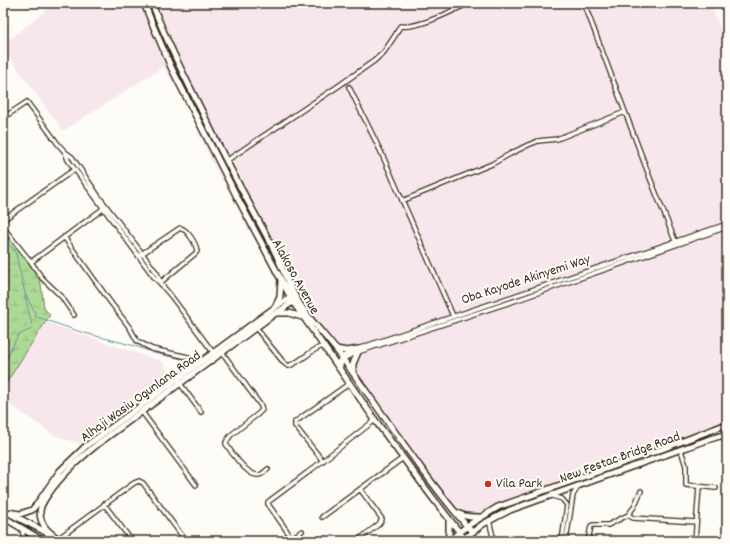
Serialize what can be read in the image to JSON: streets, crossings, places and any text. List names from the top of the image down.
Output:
{
  "streets": {
    "street": [
      "Alakoso Avenue",
      "Oba Kayode Akinyemi Way",
      "Alhaji Wasiu Ogunlana Road",
      "New Festac Bridge Road"
    ]
  },
  "crossings": [
    ["Alakoso Avenue", "Oba Kayode Akinyemi Way"],
    ["Alakoso Avenue", "Alhaji Wasiu Ogunlana Road"],
    ["Alakoso Avenue", "New Festac Bridge Road"]
  ],
  "places": ["Vila Park"]
}
